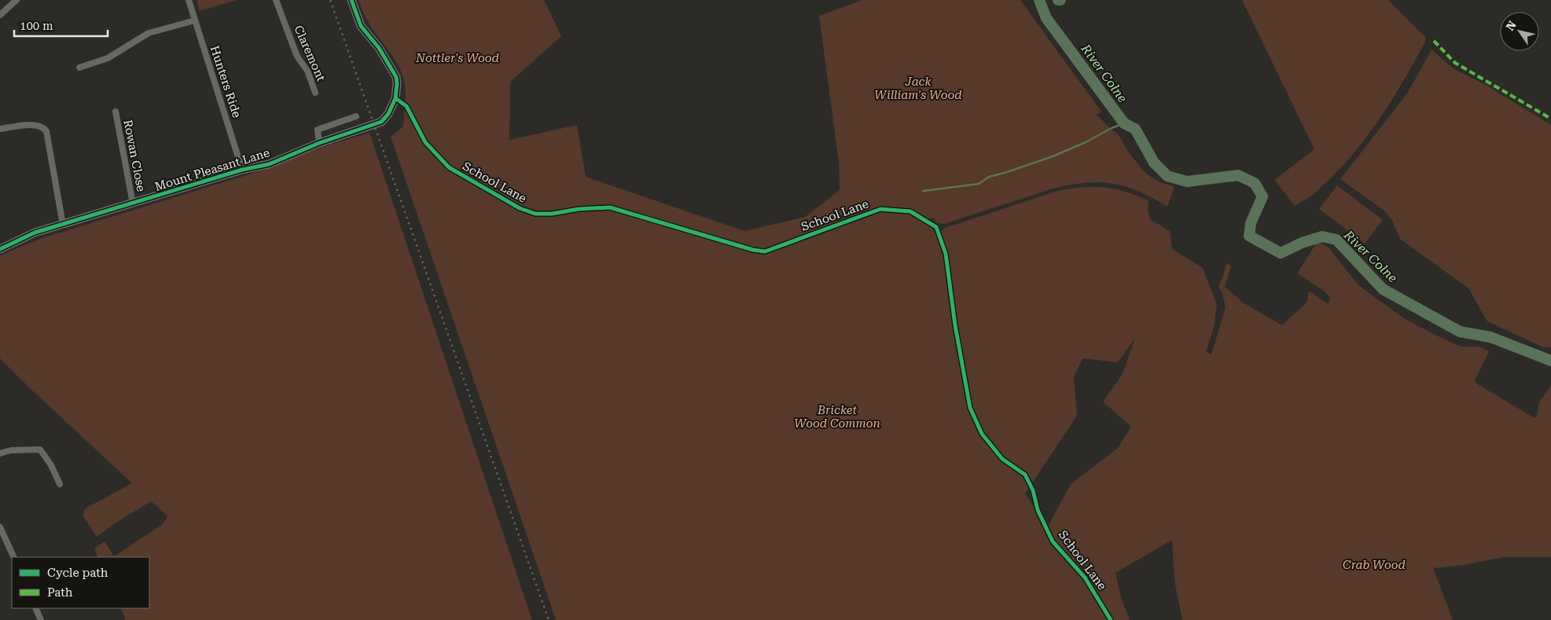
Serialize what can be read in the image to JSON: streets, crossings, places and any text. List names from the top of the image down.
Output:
{
  "streets": {
    "street": [
      "Claremont",
      "Hunters Ride",
      "Rowan Close",
      "Mount Pleasant Lane",
      "School Lane"
    ]
  },
  "crossings": [
    ["Hunters Ride", "Mount Pleasant Lane"],
    ["Rowan Close", "Mount Pleasant Lane"],
    ["Mount Pleasant Lane", "School Lane"]
  ],
  "water": ["River Colne"],
  "parks": [
    "Nottler's Wood",
    "Jack William's Wood",
    "Bricket Wood Common",
    "Crab Wood"
  ],
  "legend": ["Cycle path", "Path"],
  "scale_bar": "100 m",
  "north": "top left"
}
